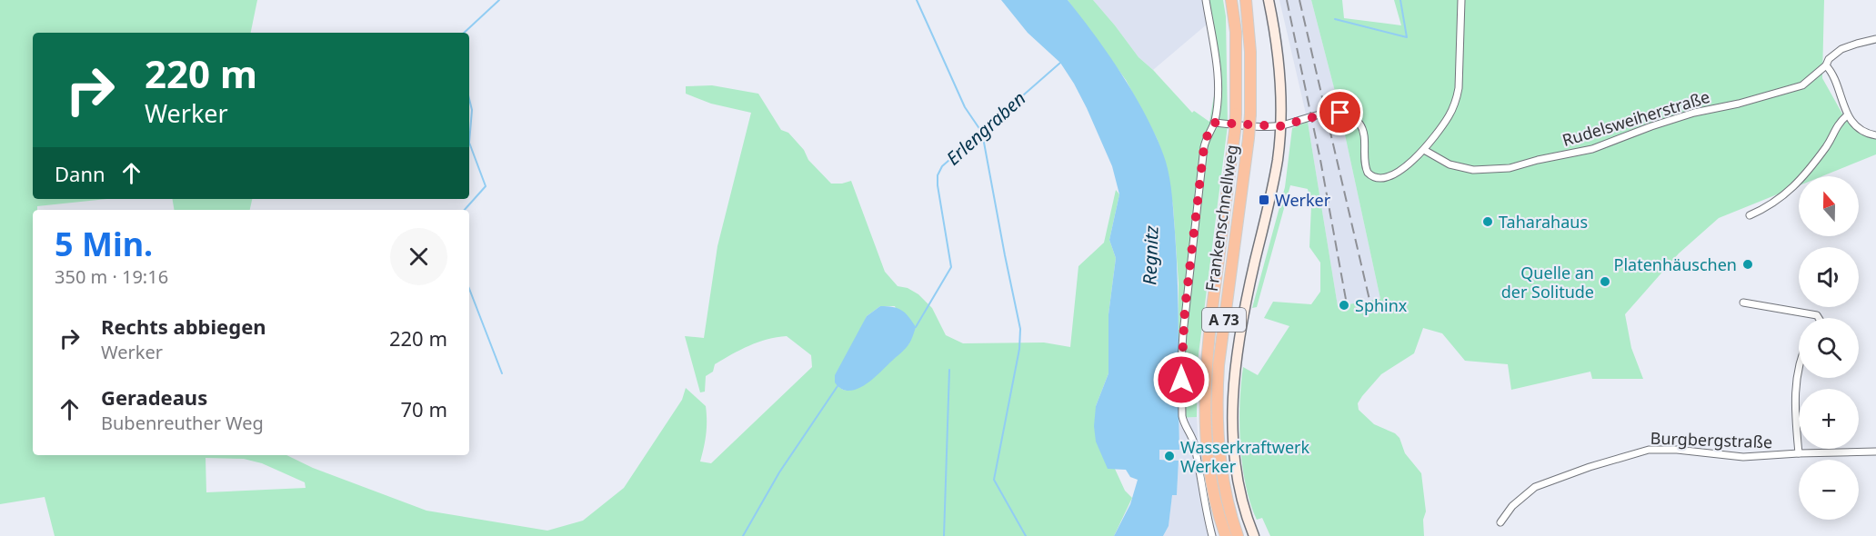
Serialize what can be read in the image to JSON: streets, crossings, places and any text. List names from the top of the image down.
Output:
{
  "streets": {
    "highway": ["Frankenschnellweg", "A 73"],
    "street": ["Rudelsweiherstraße", "Burgbergstraße"]
  },
  "water": ["Erlengraben", "Regnitz"],
  "places": {
    "transit": ["Werker"],
    "other": [
      "Taharahaus",
      "Platenhäuschen",
      "Quelle an der Solitude",
      "Sphinx",
      "Wasserkraftwerk Werker"
    ]
  },
  "north": "top",
  "page": {
    "turn": ["220 m", "Werker"],
    "then": "Dann",
    "map_buttons": ["+", "−"],
    "heading": ["5 Min.", "350 m · 19:16"],
    "list": [
      {
        "name": "Rechts abbiegen",
        "note": "Werker",
        "value": "220 m"
      },
      {
        "name": "Geradeaus",
        "note": "Bubenreuther Weg",
        "value": "70 m"
      }
    ]
  }
}
